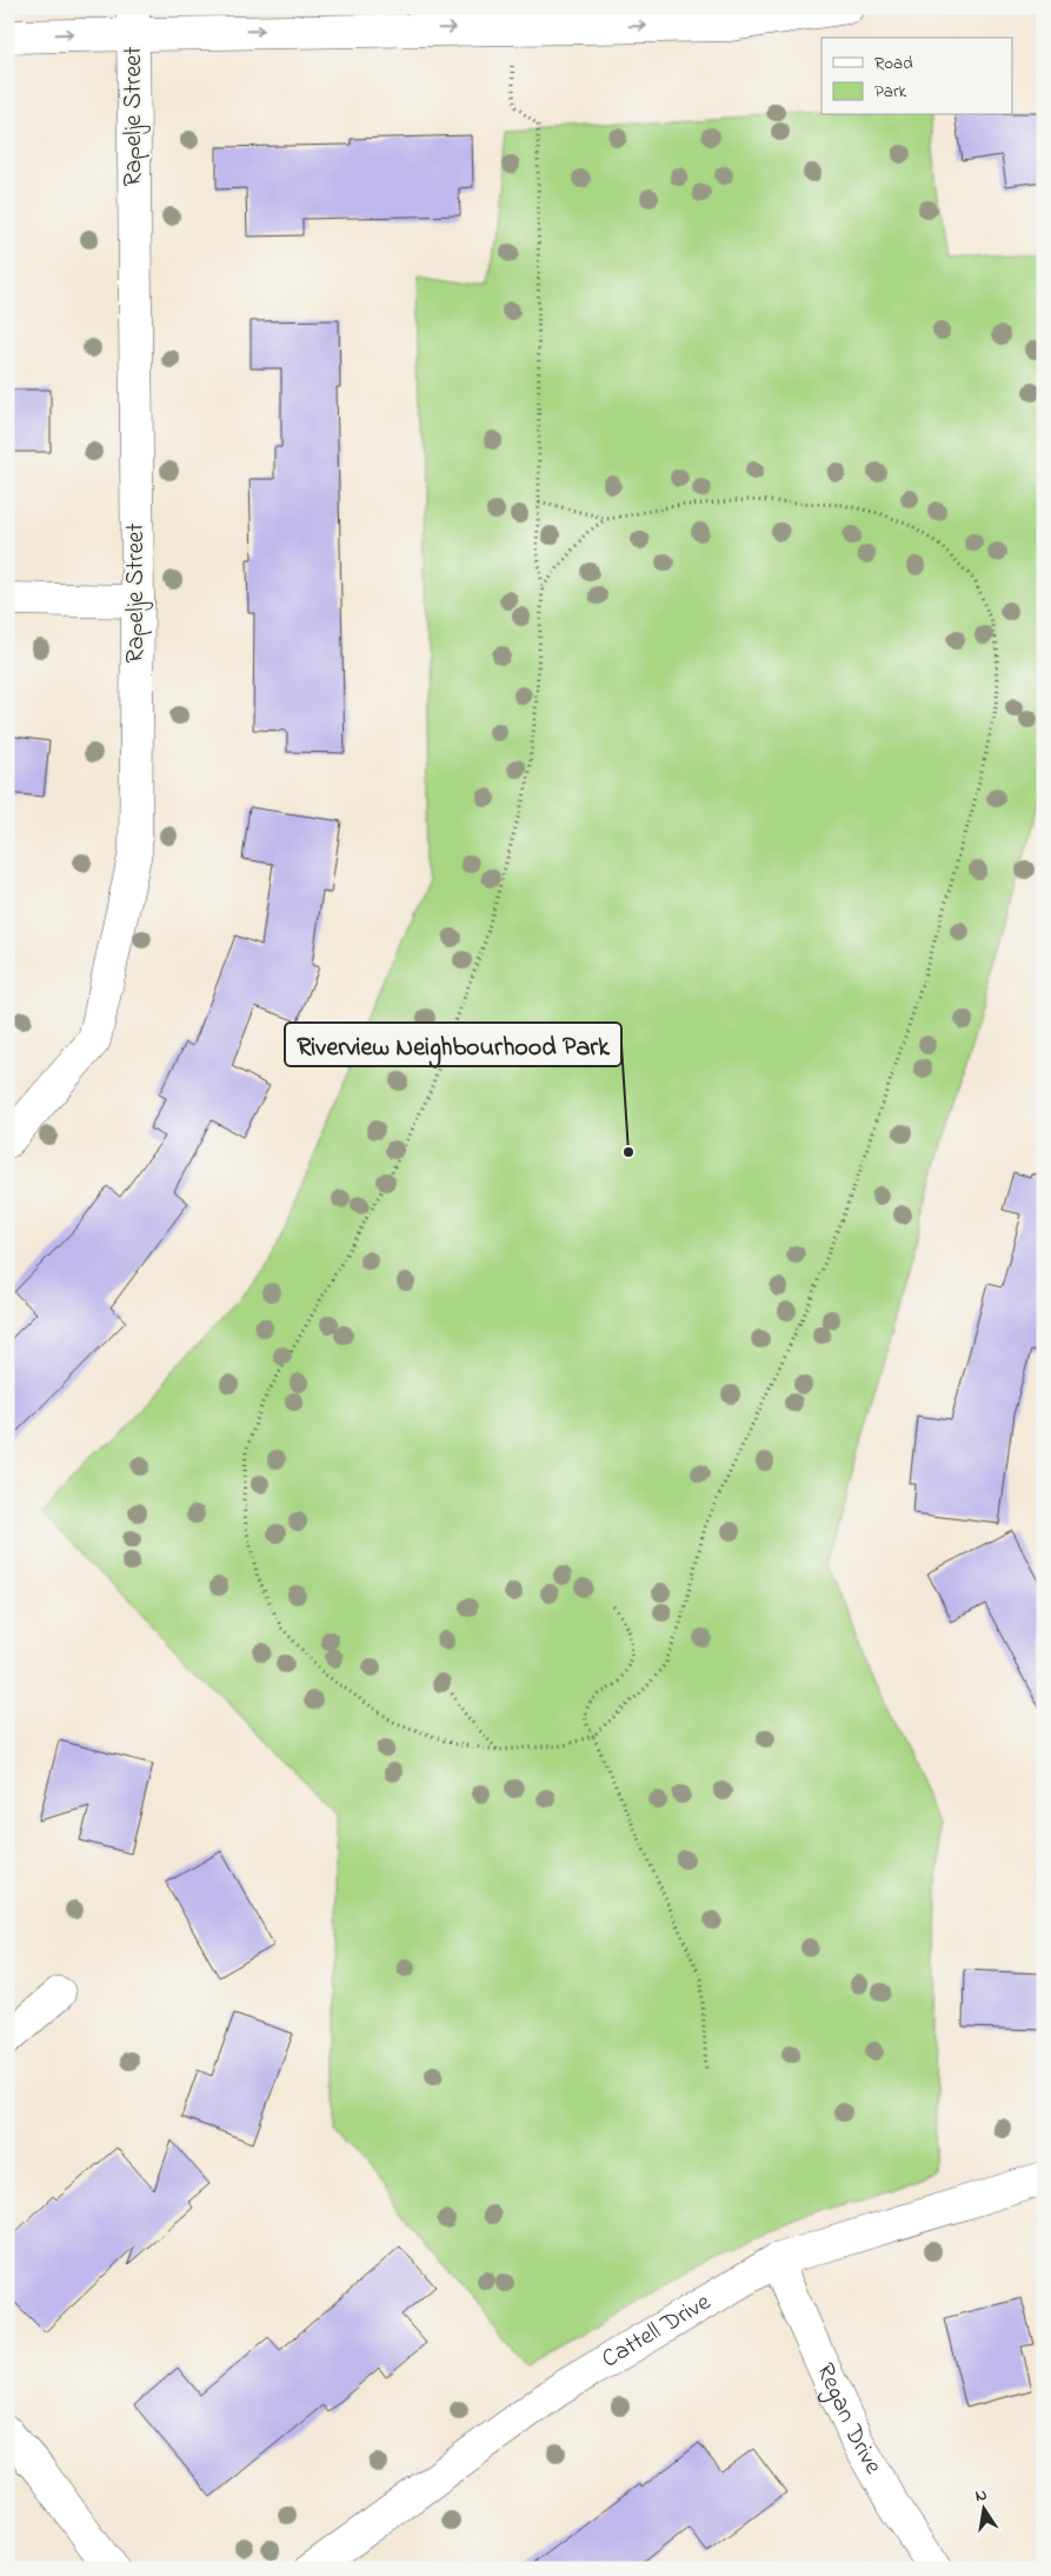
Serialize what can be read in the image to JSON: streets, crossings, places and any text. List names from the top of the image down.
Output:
{
  "streets": {
    "street": ["Rapelje Street", "Cattell Drive", "Regan Drive"]
  },
  "crossings": [
    ["Cattell Drive", "Regan Drive"]
  ],
  "places": ["Riverview Neighbourhood Park"],
  "legend": ["Road", "Park"],
  "north": "top"
}
